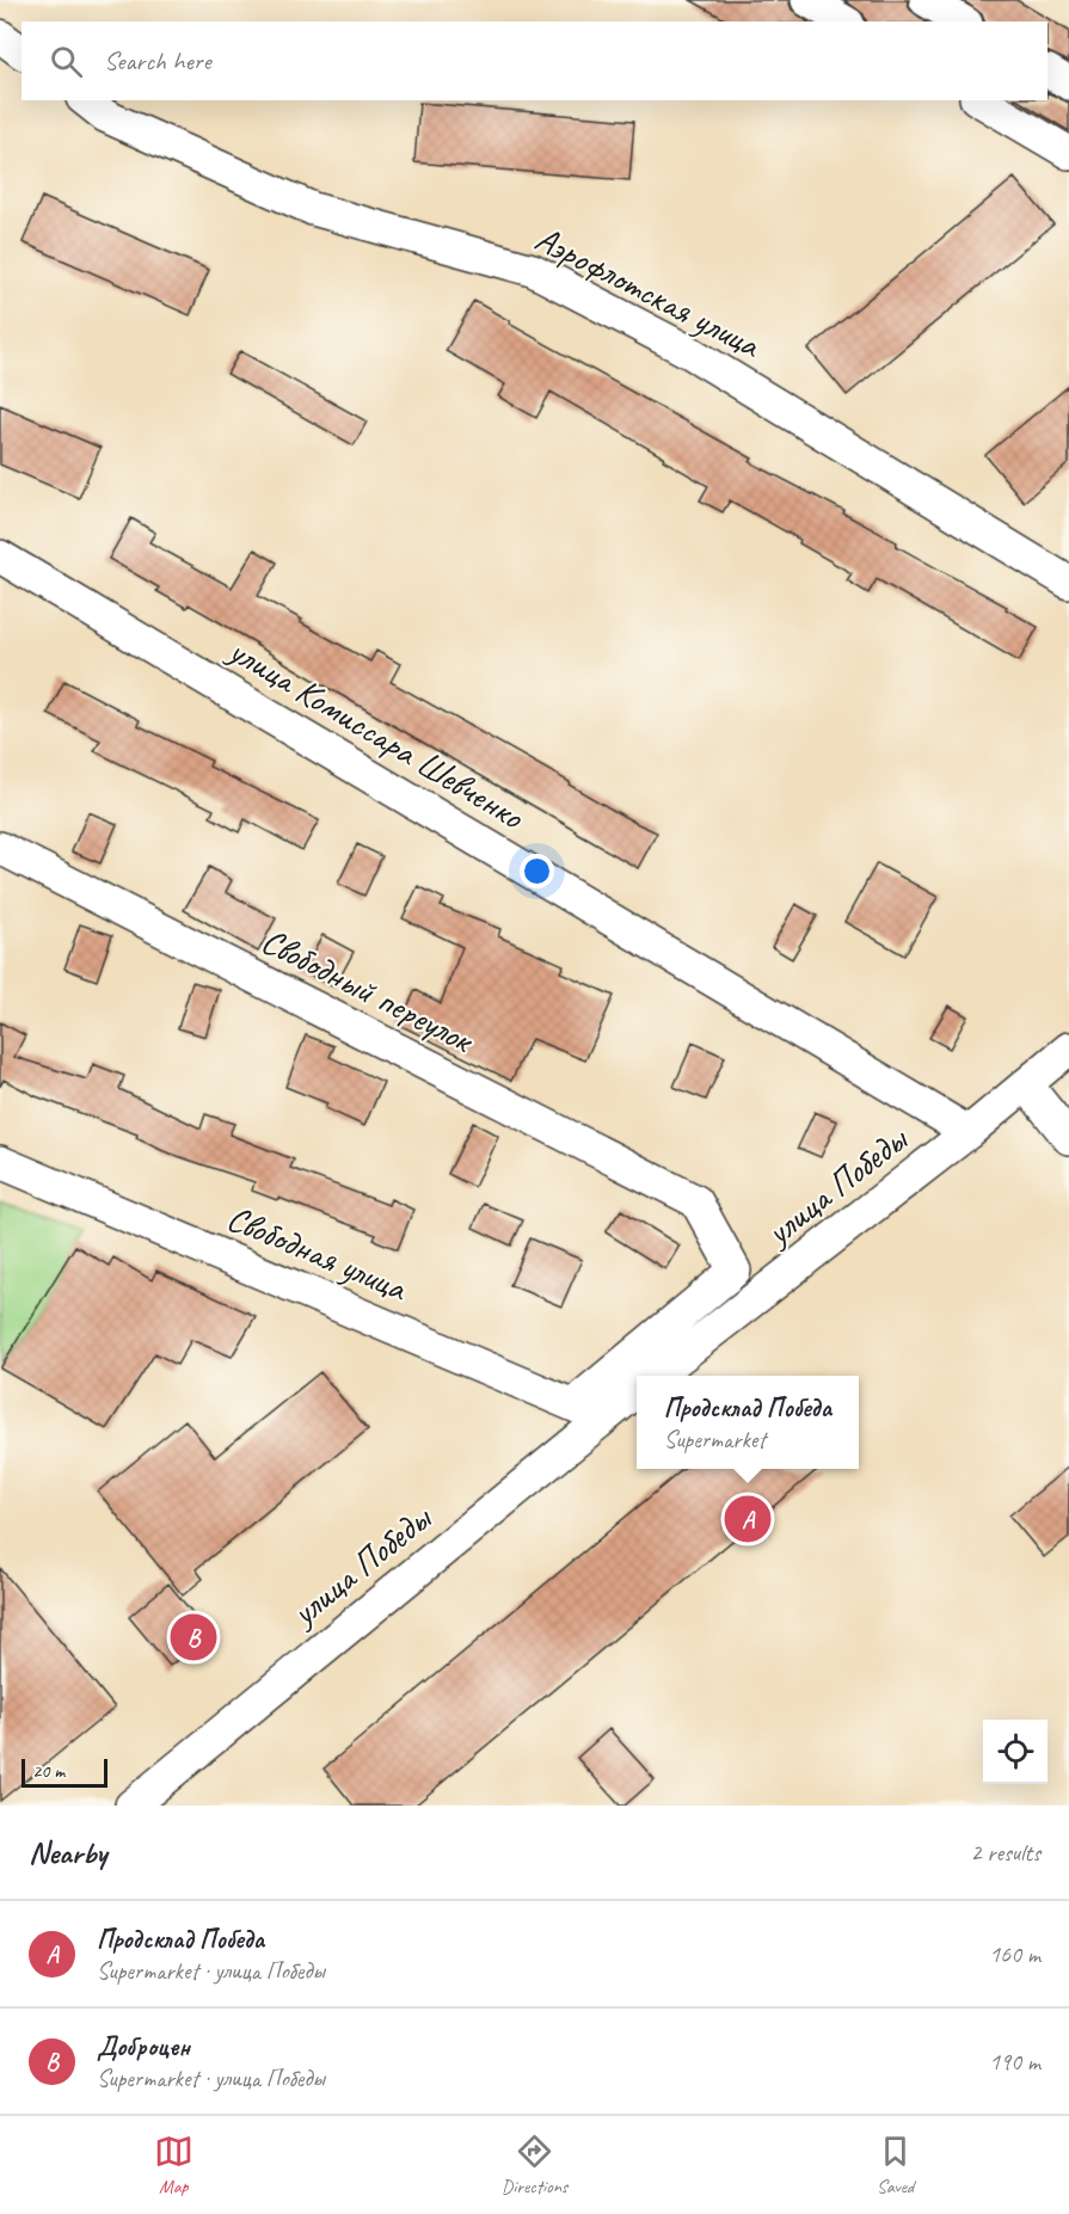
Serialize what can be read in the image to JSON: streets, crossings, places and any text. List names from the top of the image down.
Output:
{
  "streets": {
    "street": [
      "Аэрофлотская улица",
      "улица Комиссара Шевченко",
      "Свободный переулок",
      "улица Победы",
      "Свободная улица"
    ]
  },
  "crossings": [
    ["улица Комиссара Шевченко", "улица Победы"],
    ["Свободный переулок", "улица Победы"],
    ["Свободный переулок", "Свободная улица"],
    ["улица Победы", "Свободная улица"]
  ],
  "scale_bar": "20 m",
  "page": {
    "search": "Search here",
    "popup": ["Продсклад Победа", "Supermarket"],
    "pins": ["A", "B"],
    "scale": "20 m",
    "heading": ["Nearby", "2 results"],
    "list": [
      {
        "mark": "A",
        "name": "Продсклад Победа",
        "note": "Supermarket · улица Победы",
        "value": "160 m"
      },
      {
        "mark": "B",
        "name": "Доброцен",
        "note": "Supermarket · улица Победы",
        "value": "190 m"
      }
    ],
    "nav": ["Map", "Directions", "Saved"]
  }
}
